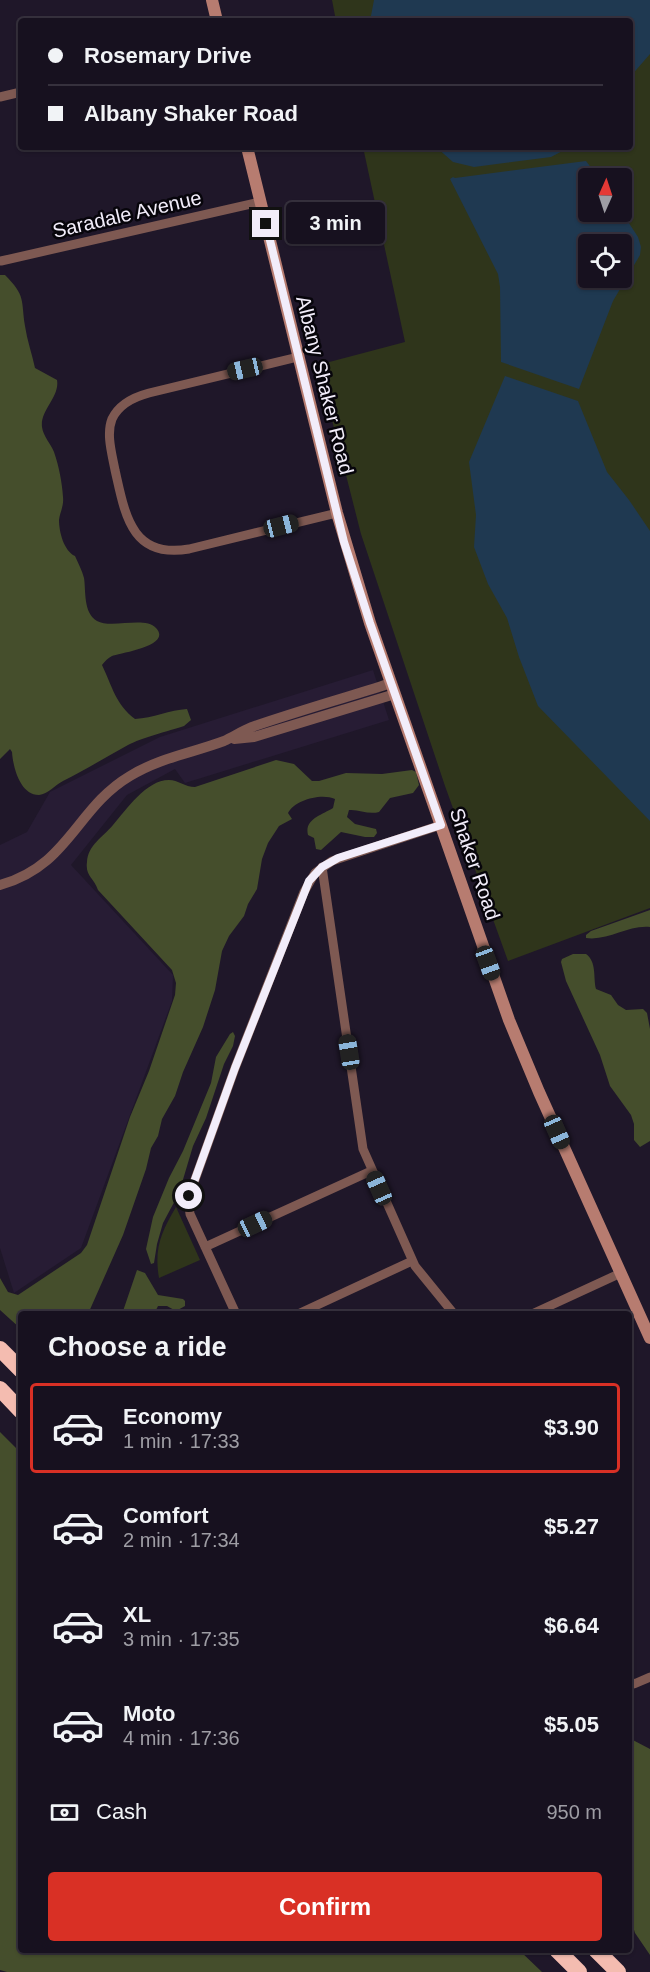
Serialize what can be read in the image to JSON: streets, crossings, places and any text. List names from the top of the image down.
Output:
{
  "streets": {
    "main road": ["Albany Shaker Road", "Shaker Road"],
    "street": ["Saradale Avenue"]
  },
  "crossings": [
    ["Saradale Avenue", "Albany Shaker Road"],
    ["Albany Shaker Road", "Shaker Road"]
  ],
  "north": "top",
  "page": {
    "banner": ["Rosemary Drive", "Albany Shaker Road"],
    "bubble": "3 min",
    "heading": "Choose a ride",
    "list": [
      {
        "name": "Economy",
        "note": "1 min · 17:33",
        "value": "$3.90"
      },
      {
        "name": "Comfort",
        "note": "2 min · 17:34",
        "value": "$5.27"
      },
      {
        "name": "XL",
        "note": "3 min · 17:35",
        "value": "$6.64"
      },
      {
        "name": "Moto",
        "note": "4 min · 17:36",
        "value": "$5.05"
      }
    ],
    "pay": ["Cash", "950 m"],
    "buttons": "Confirm"
  }
}
